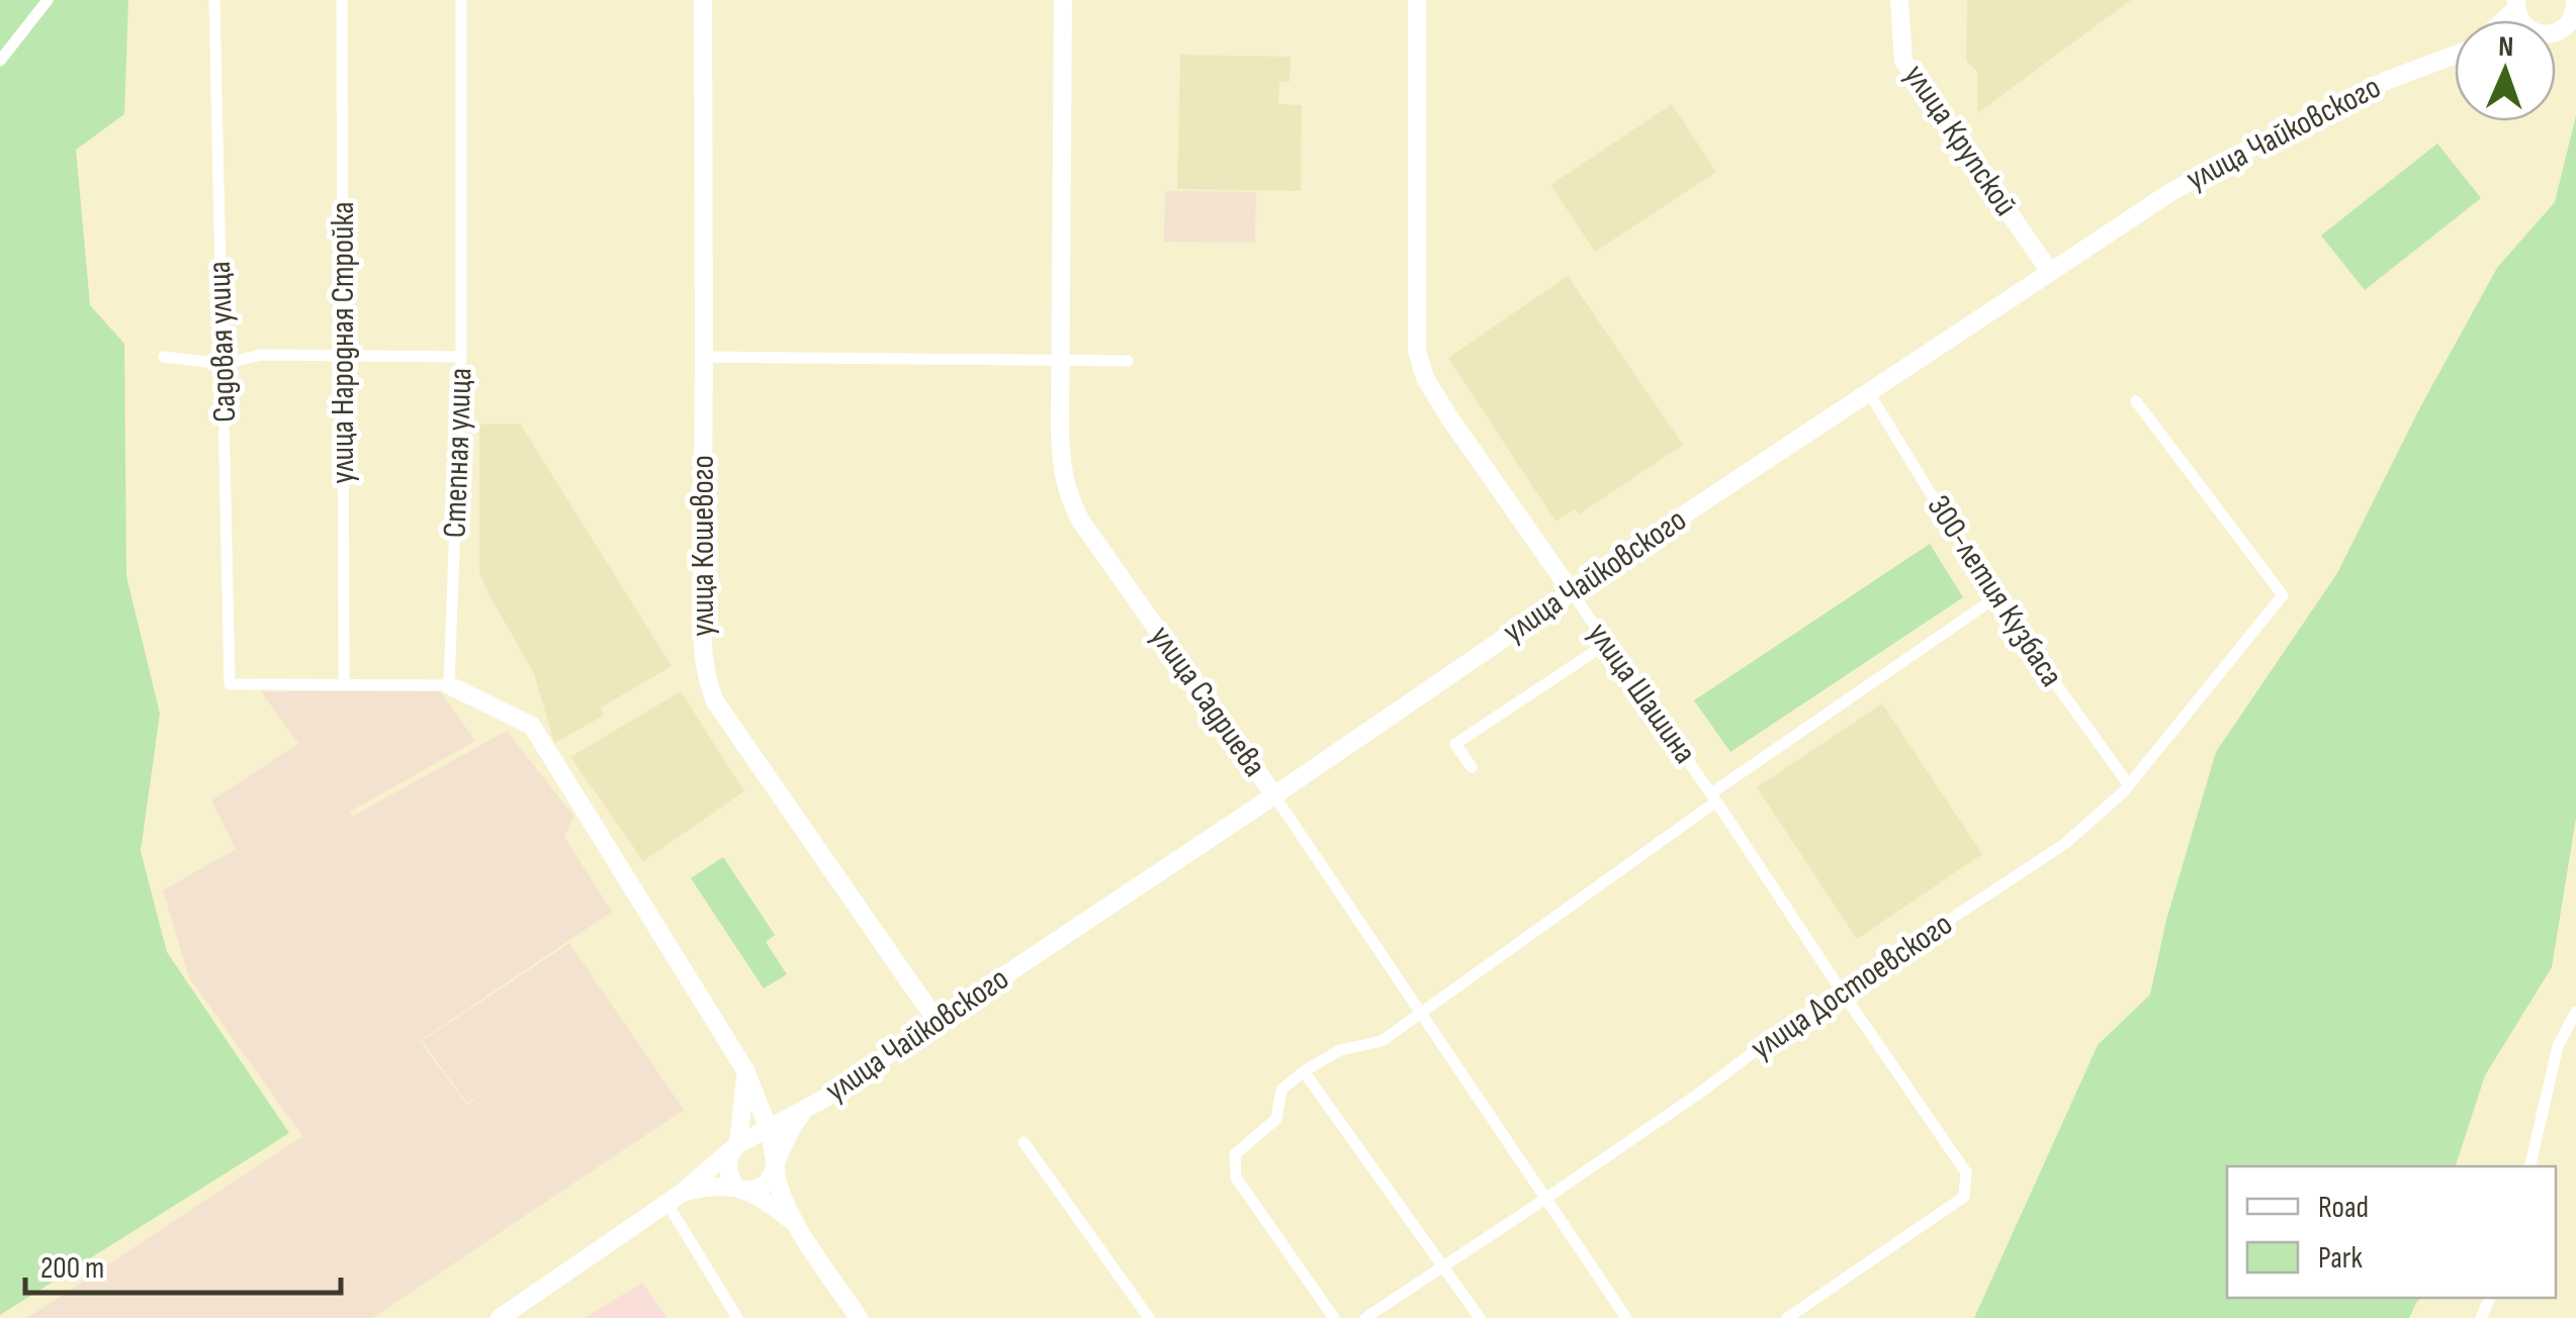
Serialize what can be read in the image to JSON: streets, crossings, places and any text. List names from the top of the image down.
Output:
{
  "streets": {
    "street": [
      "улица Чайковского",
      "улица Крупской",
      "Садовая улица",
      "улица Народная Стройка",
      "Степная улица",
      "улица Кошевого",
      "300-летия Кузбаса",
      "улица Шашина",
      "улица Садриева",
      "улица Достоевского"
    ]
  },
  "crossings": [
    ["улица Чайковского", "улица Крупской"],
    ["улица Чайковского", "улица Кошевого"],
    ["улица Чайковского", "300-летия Кузбаса"],
    ["улица Чайковского", "улица Шашина"],
    ["улица Чайковского", "улица Садриева"],
    ["Садовая улица", "улица Народная Стройка"],
    ["300-летия Кузбаса", "улица Достоевского"],
    ["улица Шашина", "улица Достоевского"],
    ["улица Садриева", "улица Достоевского"]
  ],
  "legend": ["Road", "Park"],
  "scale_bar": "200 m",
  "north": "top"
}
